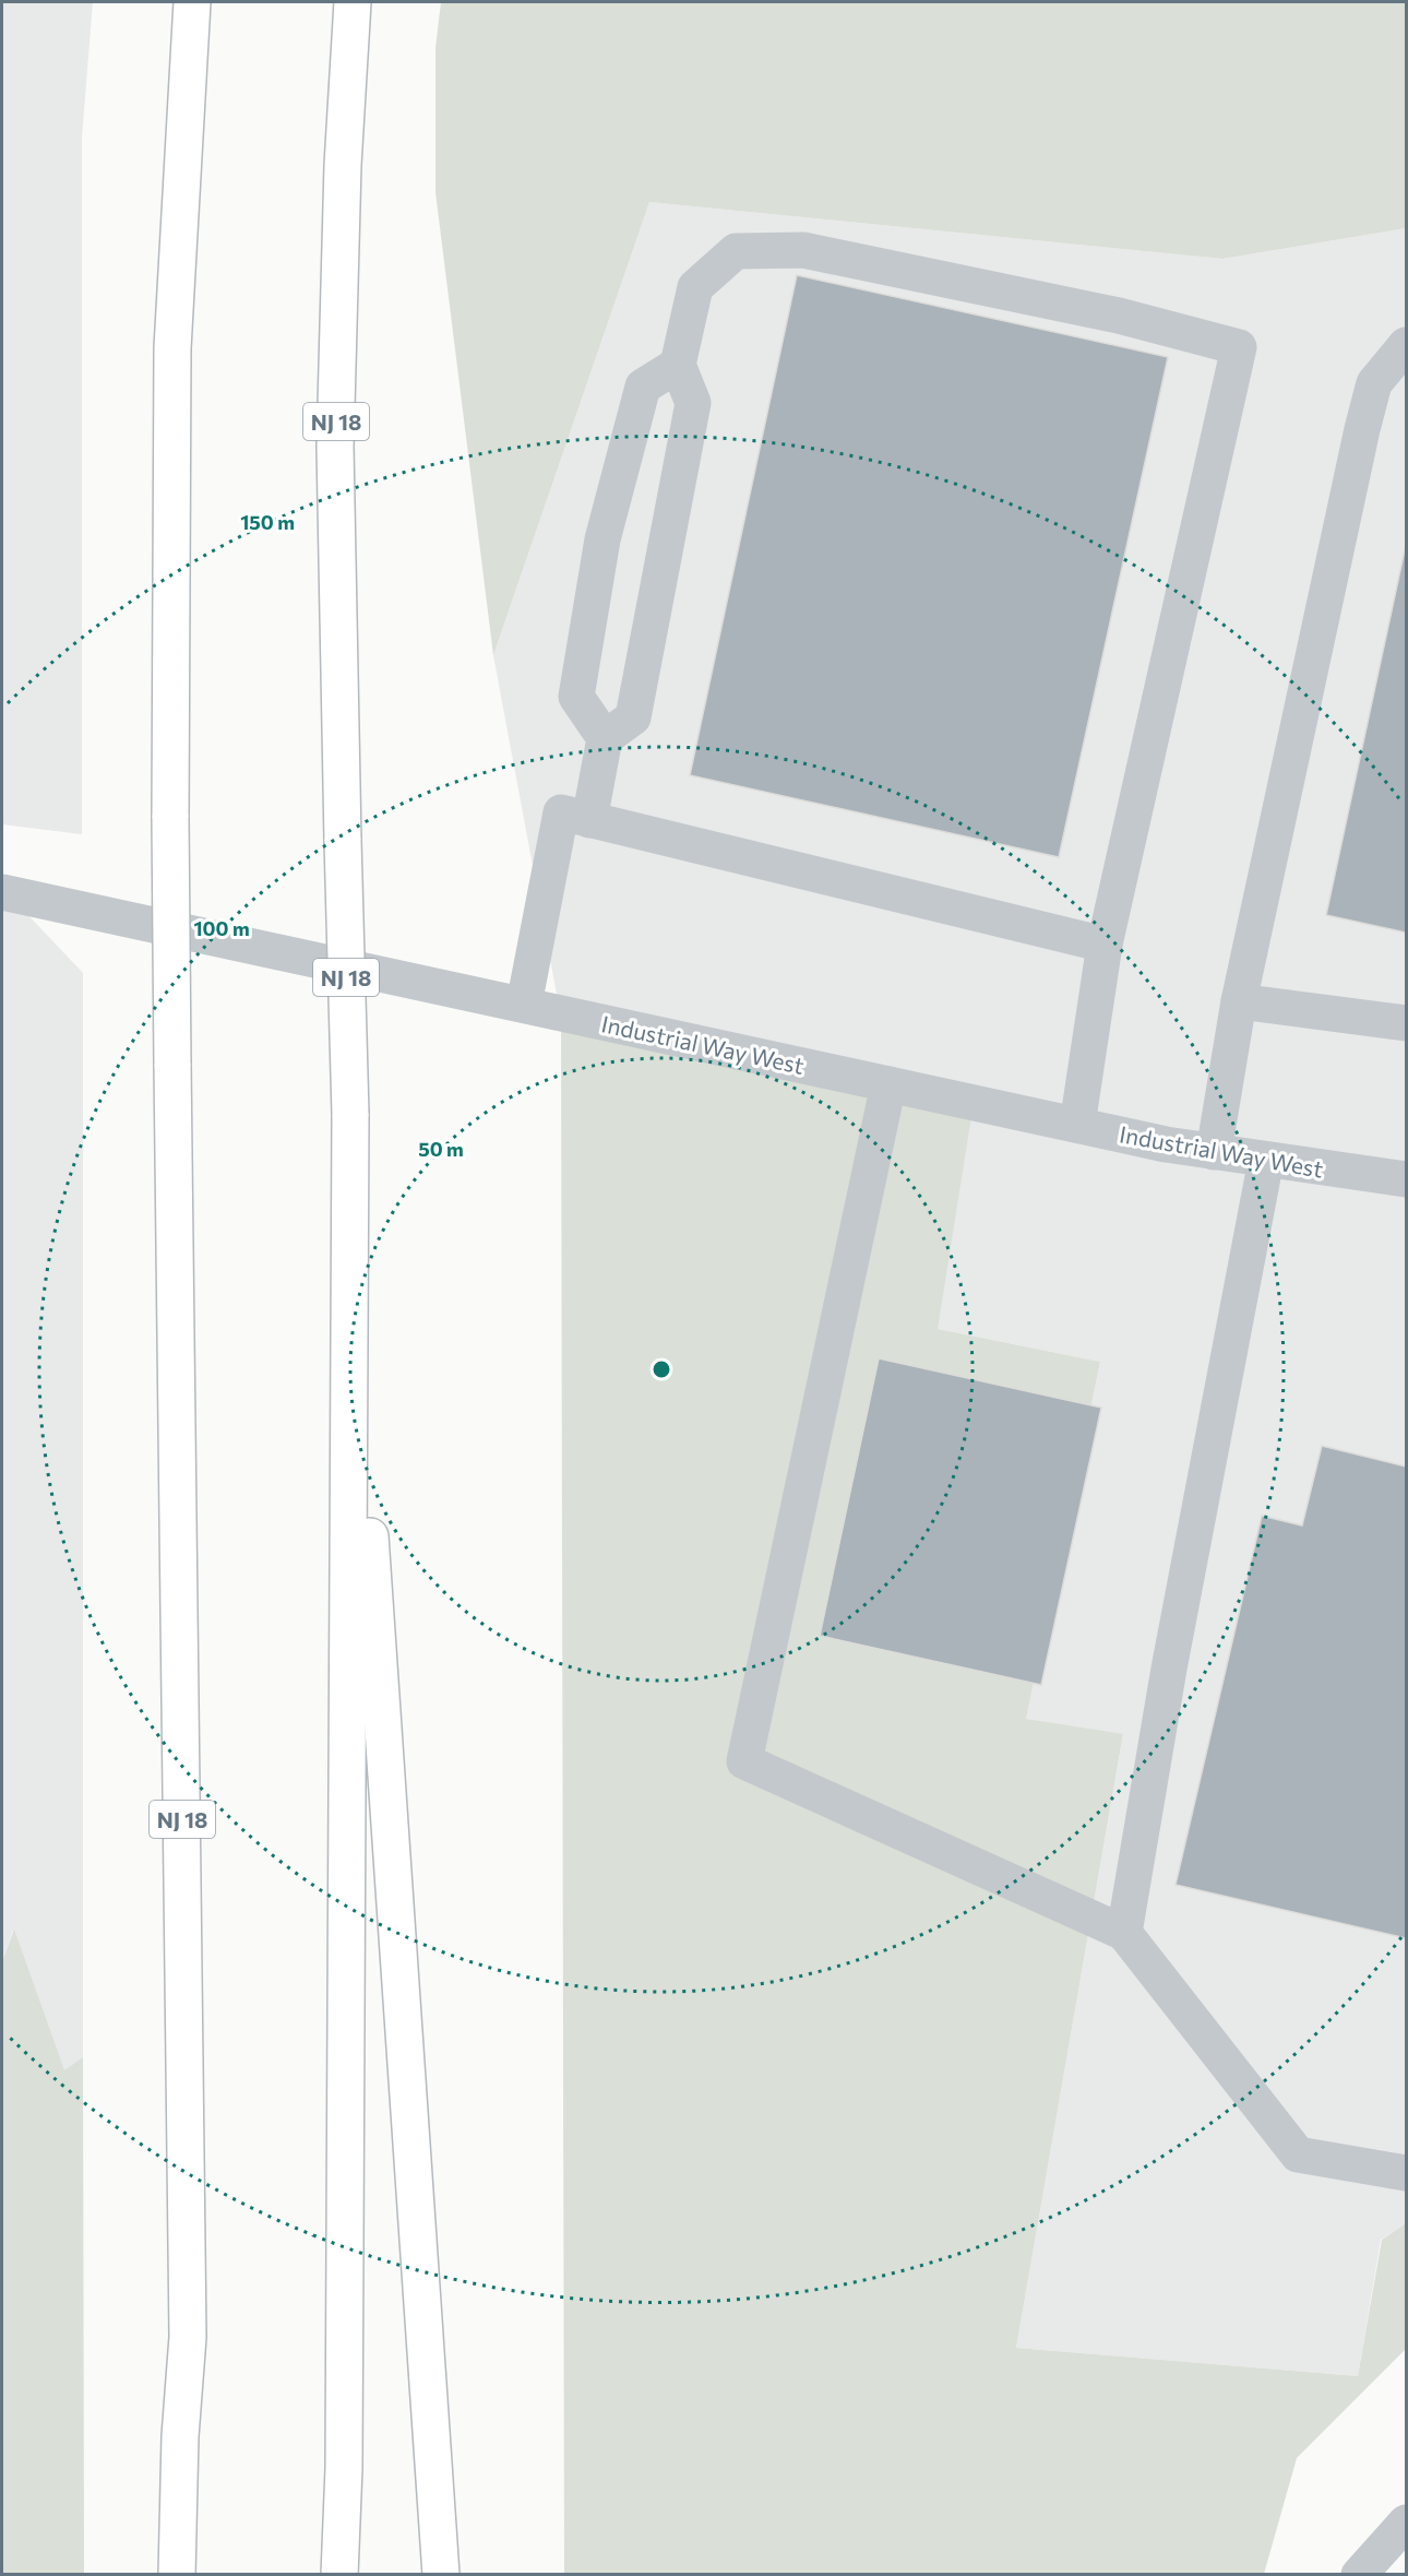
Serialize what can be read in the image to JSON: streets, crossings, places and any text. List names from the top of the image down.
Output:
{
  "streets": {
    "highway": ["NJ 18"],
    "street": ["Industrial Way West"]
  },
  "rings": ["150 m", "100 m", "50 m"]
}
